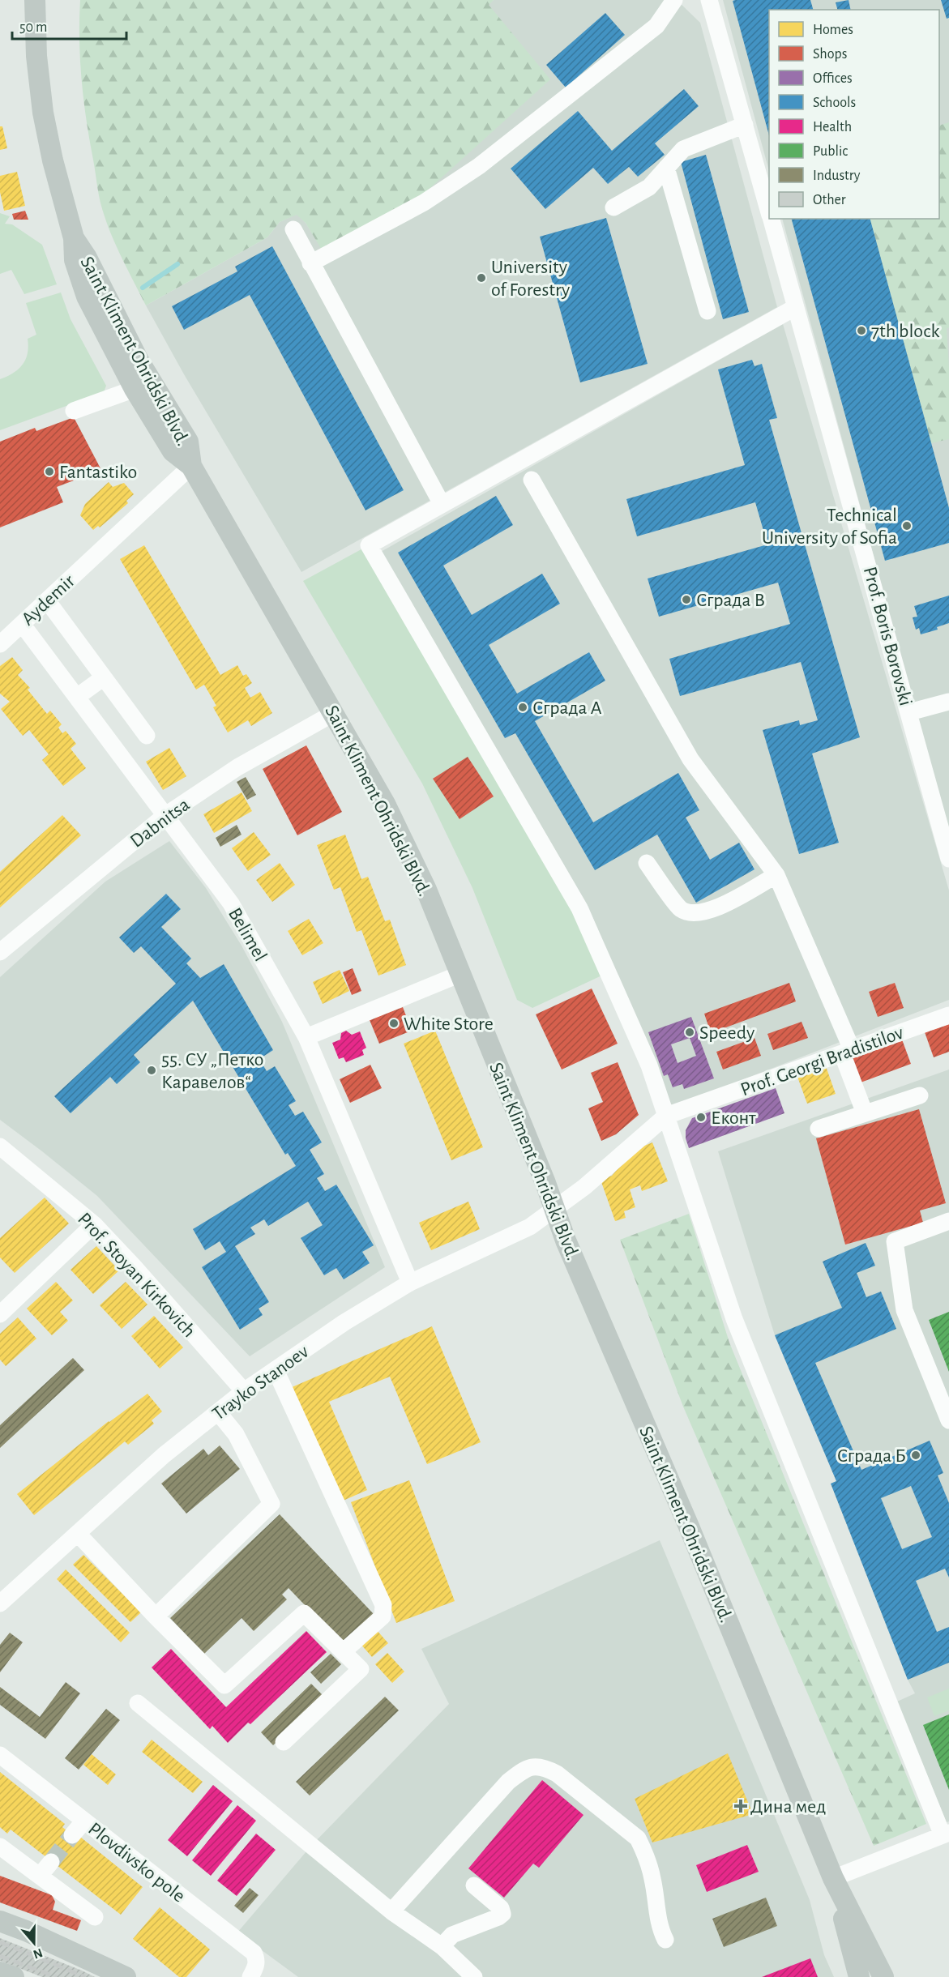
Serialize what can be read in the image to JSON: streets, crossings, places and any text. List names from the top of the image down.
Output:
{
  "streets": {
    "main road": ["Saint Kliment Ohridski Blvd."],
    "street": [
      "Aydemir",
      "Prof. Boris Borovski",
      "Dabnitsa",
      "Belimel",
      "Prof. Georgi Bradistilov",
      "Prof. Stoyan Kirkovich",
      "Trayko Stanoev",
      "Plovdivsko pole"
    ]
  },
  "crossings": [
    ["Saint Kliment Ohridski Blvd.", "Aydemir"],
    ["Saint Kliment Ohridski Blvd.", "Dabnitsa"],
    ["Saint Kliment Ohridski Blvd.", "Prof. Georgi Bradistilov"],
    ["Saint Kliment Ohridski Blvd.", "Trayko Stanoev"],
    ["Aydemir", "Belimel"],
    ["Dabnitsa", "Belimel"],
    ["Belimel", "Trayko Stanoev"],
    ["Prof. Georgi Bradistilov", "Trayko Stanoev"],
    ["Prof. Stoyan Kirkovich", "Trayko Stanoev"]
  ],
  "places": {
    "other": [
      "University of Forestry",
      "7th block",
      "Fantastiko",
      "Technical University of Sofia",
      "Сграда В",
      "Сграда А",
      "White Store",
      "Speedy",
      "55. СУ „Петко Каравелов“",
      "Еконт",
      "Сграда Б"
    ],
    "health": ["Дина мед"]
  },
  "legend": [
    "Homes",
    "Shops",
    "Offices",
    "Schools",
    "Health",
    "Public",
    "Industry",
    "Other"
  ],
  "scale_bar": "50 m",
  "north": "bottom"
}
